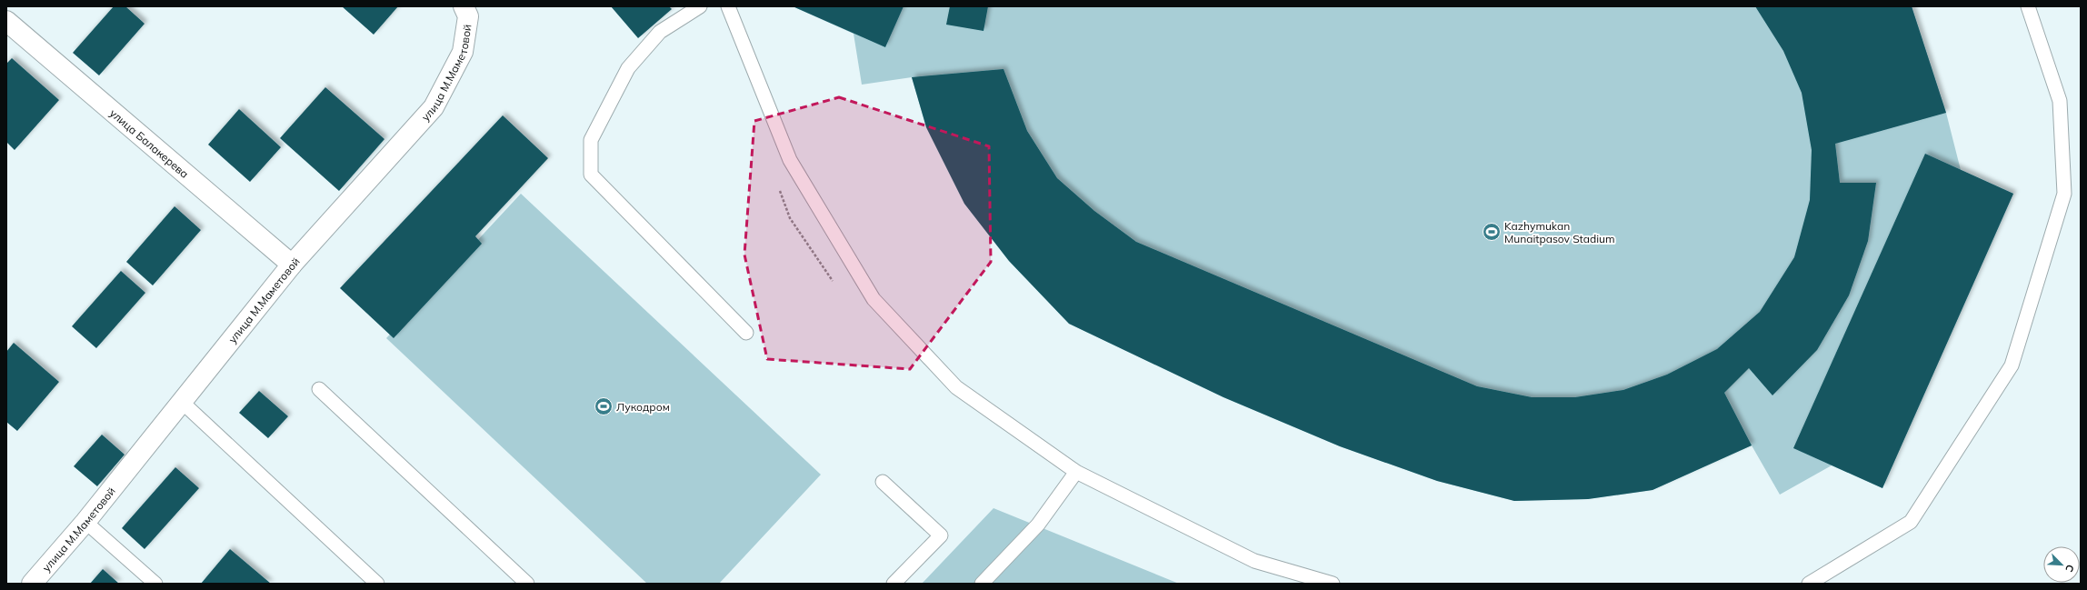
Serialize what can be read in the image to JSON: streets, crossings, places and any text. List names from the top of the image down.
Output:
{
  "streets": {
    "street": ["улица М.Маметовой", "улица Балакерева"]
  },
  "crossings": [
    ["улица М.Маметовой", "улица Балакерева"]
  ],
  "places": {
    "sports": ["Kazhymukan Munaitpasov Stadium", "Лукодром"]
  },
  "north": "bottom right"
}
